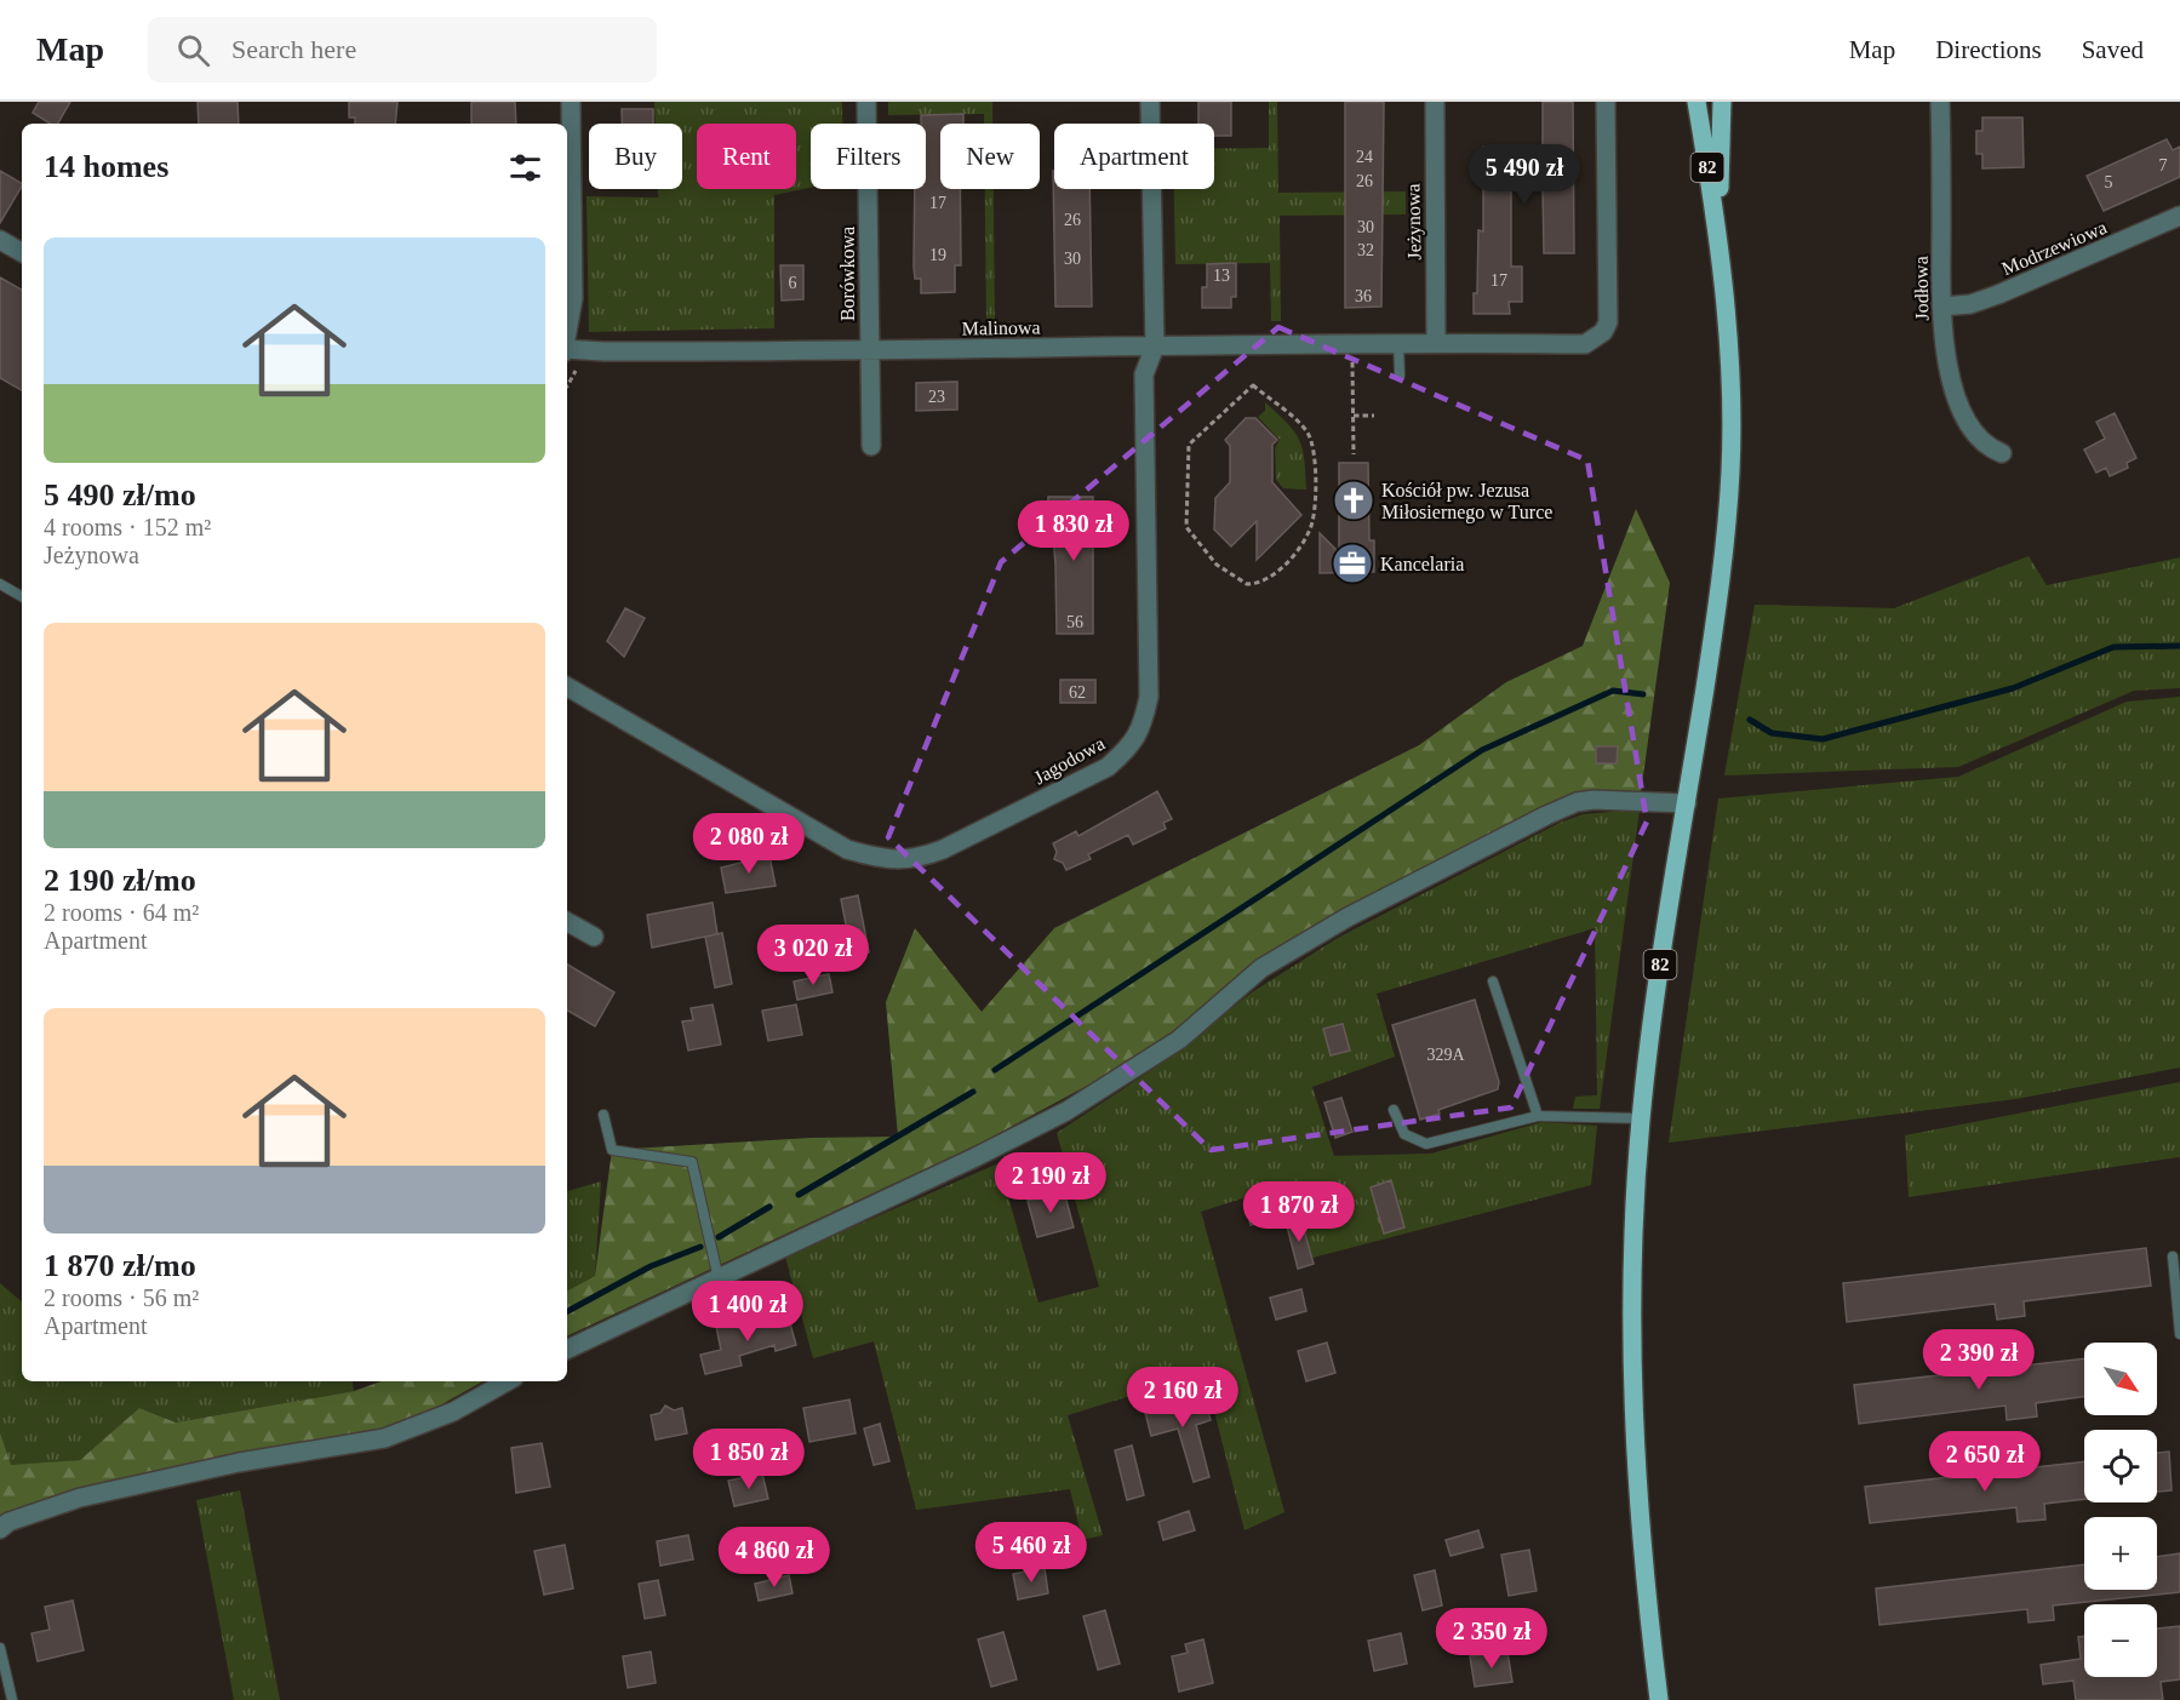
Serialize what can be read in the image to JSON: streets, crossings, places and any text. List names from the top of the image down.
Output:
{
  "streets": {
    "main road": ["82"],
    "street": [
      "Jeżynowa",
      "Modrzewiowa",
      "Borówkowa",
      "Jodłowa",
      "Malinowa",
      "Jagodowa"
    ]
  },
  "crossings": [
    ["Jeżynowa", "Malinowa"],
    ["Modrzewiowa", "Jodłowa"],
    ["Borówkowa", "Malinowa"],
    ["Malinowa", "Jagodowa"]
  ],
  "places": {
    "church": ["Kościół pw. Jezusa Miłosiernego w Turce"],
    "office": ["Kancelaria"]
  },
  "house_numbers": [
    "24",
    "7",
    "26",
    "5",
    "17",
    "26",
    "30",
    "32",
    "19",
    "30",
    "13",
    "17",
    "6",
    "36",
    "23",
    "56",
    "62",
    "329A"
  ],
  "north": "bottom right",
  "page": {
    "header": "Map",
    "search": "Search here",
    "nav": ["Map", "Directions", "Saved"],
    "chip": [
      "Buy",
      "Rent",
      "Filters",
      "New",
      "Apartment"
    ],
    "heading": "14 homes",
    "price": [
      "5 490 zł",
      "1 830 zł",
      "2 080 zł",
      "3 020 zł",
      "2 190 zł",
      "1 870 zł",
      "1 400 zł",
      "2 390 zł",
      "2 160 zł",
      "1 850 zł",
      "2 650 zł",
      "5 460 zł",
      "4 860 zł",
      "2 350 zł"
    ],
    "list": [
      {
        "name": "5 490 zł/mo",
        "note": "4 rooms · 152 m² · Jeżynowa"
      },
      {
        "name": "2 190 zł/mo",
        "note": "2 rooms · 64 m² · Apartment"
      },
      {
        "name": "1 870 zł/mo",
        "note": "2 rooms · 56 m² · Apartment"
      }
    ],
    "map_buttons": ["+", "−"]
  }
}
